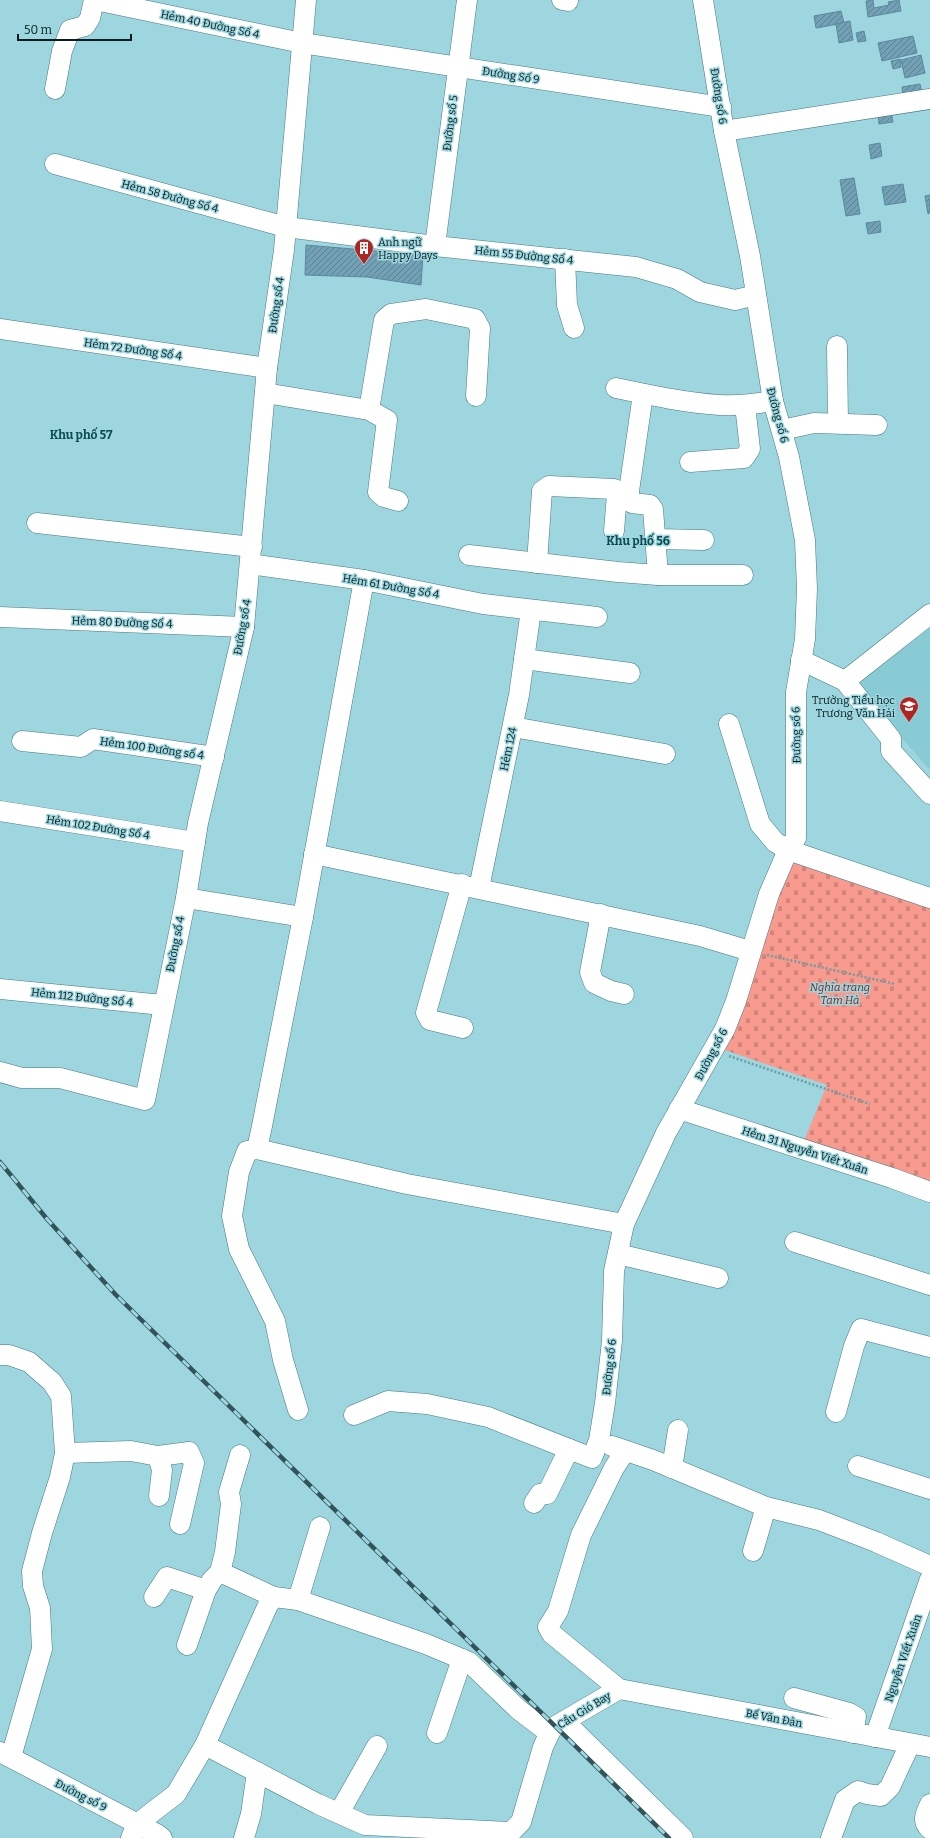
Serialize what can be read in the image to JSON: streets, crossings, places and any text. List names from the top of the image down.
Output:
{
  "streets": {
    "street": [
      "Hẻm 40 Đường Số 4",
      "Đường Số 9",
      "Đường số 6",
      "Đường số 5",
      "Hẻm 58 Đường Số 4",
      "Hẻm 55 Đường Số 4",
      "Đường số 4",
      "Hẻm 72 Đường Số 4",
      "Hẻm 61 Đường Số 4",
      "Hẻm 80 Đường Số 4",
      "Hẻm 100 Đường số 4",
      "Hẻm 124",
      "Hẻm 102 Đường Số 4",
      "Hẻm 112 Đường Số 4",
      "Hẻm 31 Nguyễn Viết Xuân",
      "Nguyễn Viết Xuân",
      "Cầu Gió Bay",
      "Bế Văn Đàn",
      "Đường số 9"
    ]
  },
  "crossings": [
    ["Hẻm 40 Đường Số 4", "Đường Số 9"],
    ["Hẻm 40 Đường Số 4", "Đường số 4"],
    ["Đường Số 9", "Đường số 6"],
    ["Đường Số 9", "Đường số 5"],
    ["Đường Số 9", "Đường số 4"],
    ["Đường số 6", "Hẻm 55 Đường Số 4"],
    ["Đường số 6", "Hẻm 31 Nguyễn Viết Xuân"],
    ["Đường số 5", "Hẻm 55 Đường Số 4"],
    ["Hẻm 58 Đường Số 4", "Hẻm 55 Đường Số 4"],
    ["Hẻm 58 Đường Số 4", "Đường số 4"],
    ["Hẻm 55 Đường Số 4", "Đường số 4"],
    ["Đường số 4", "Hẻm 72 Đường Số 4"],
    ["Đường số 4", "Hẻm 61 Đường Số 4"],
    ["Đường số 4", "Hẻm 80 Đường Số 4"],
    ["Đường số 4", "Hẻm 100 Đường số 4"],
    ["Đường số 4", "Hẻm 102 Đường Số 4"],
    ["Đường số 4", "Hẻm 112 Đường Số 4"],
    ["Hẻm 61 Đường Số 4", "Hẻm 124"],
    ["Nguyễn Viết Xuân", "Bế Văn Đàn"],
    ["Cầu Gió Bay", "Bế Văn Đàn"]
  ],
  "districts": ["Khu phố 57", "Khu phố 56"],
  "parks": ["Nghĩa trang Tam Hà"],
  "places": {
    "building": ["Anh ngữ Happy Days"],
    "school or university": ["Trường Tiểu học Trương Văn Hải"]
  },
  "scale_bar": "50 m"
}
